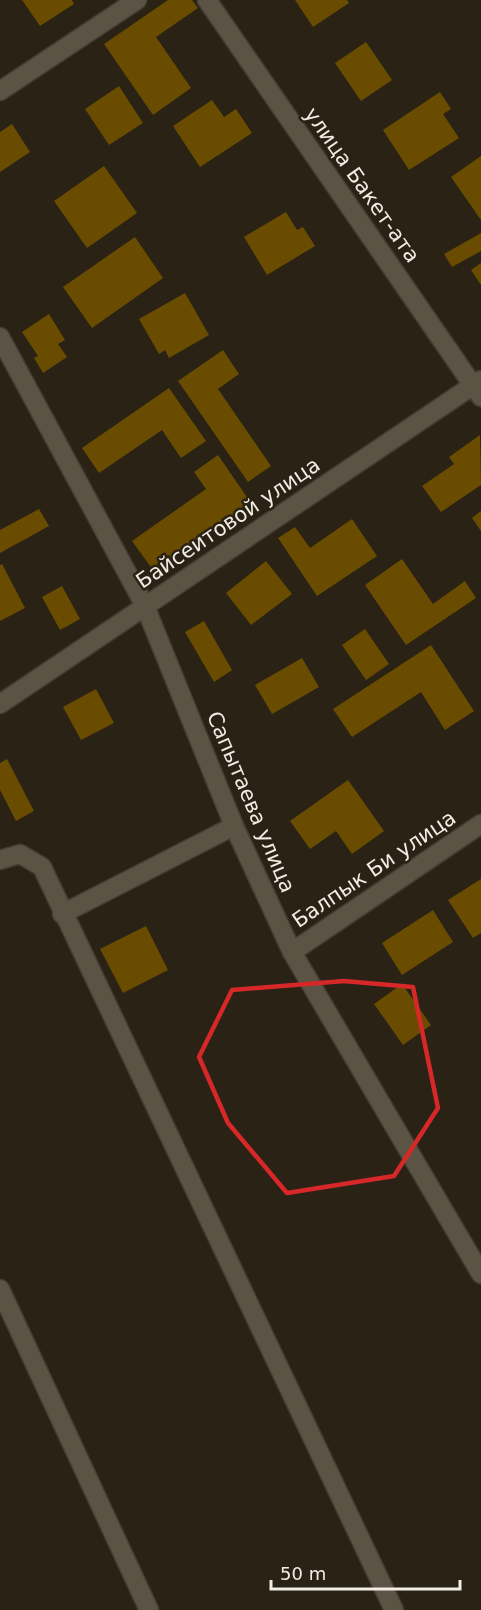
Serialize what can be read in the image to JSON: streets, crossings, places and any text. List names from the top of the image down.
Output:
{
  "streets": {
    "street": [
      "улица Бакет-ата",
      "Байсеитовой улица",
      "Сапытаева улица",
      "Балпык Би улица"
    ]
  },
  "crossings": [
    ["улица Бакет-ата", "Байсеитовой улица"],
    ["Байсеитовой улица", "Сапытаева улица"],
    ["Сапытаева улица", "Балпык Би улица"]
  ],
  "scale_bar": "50 m"
}
